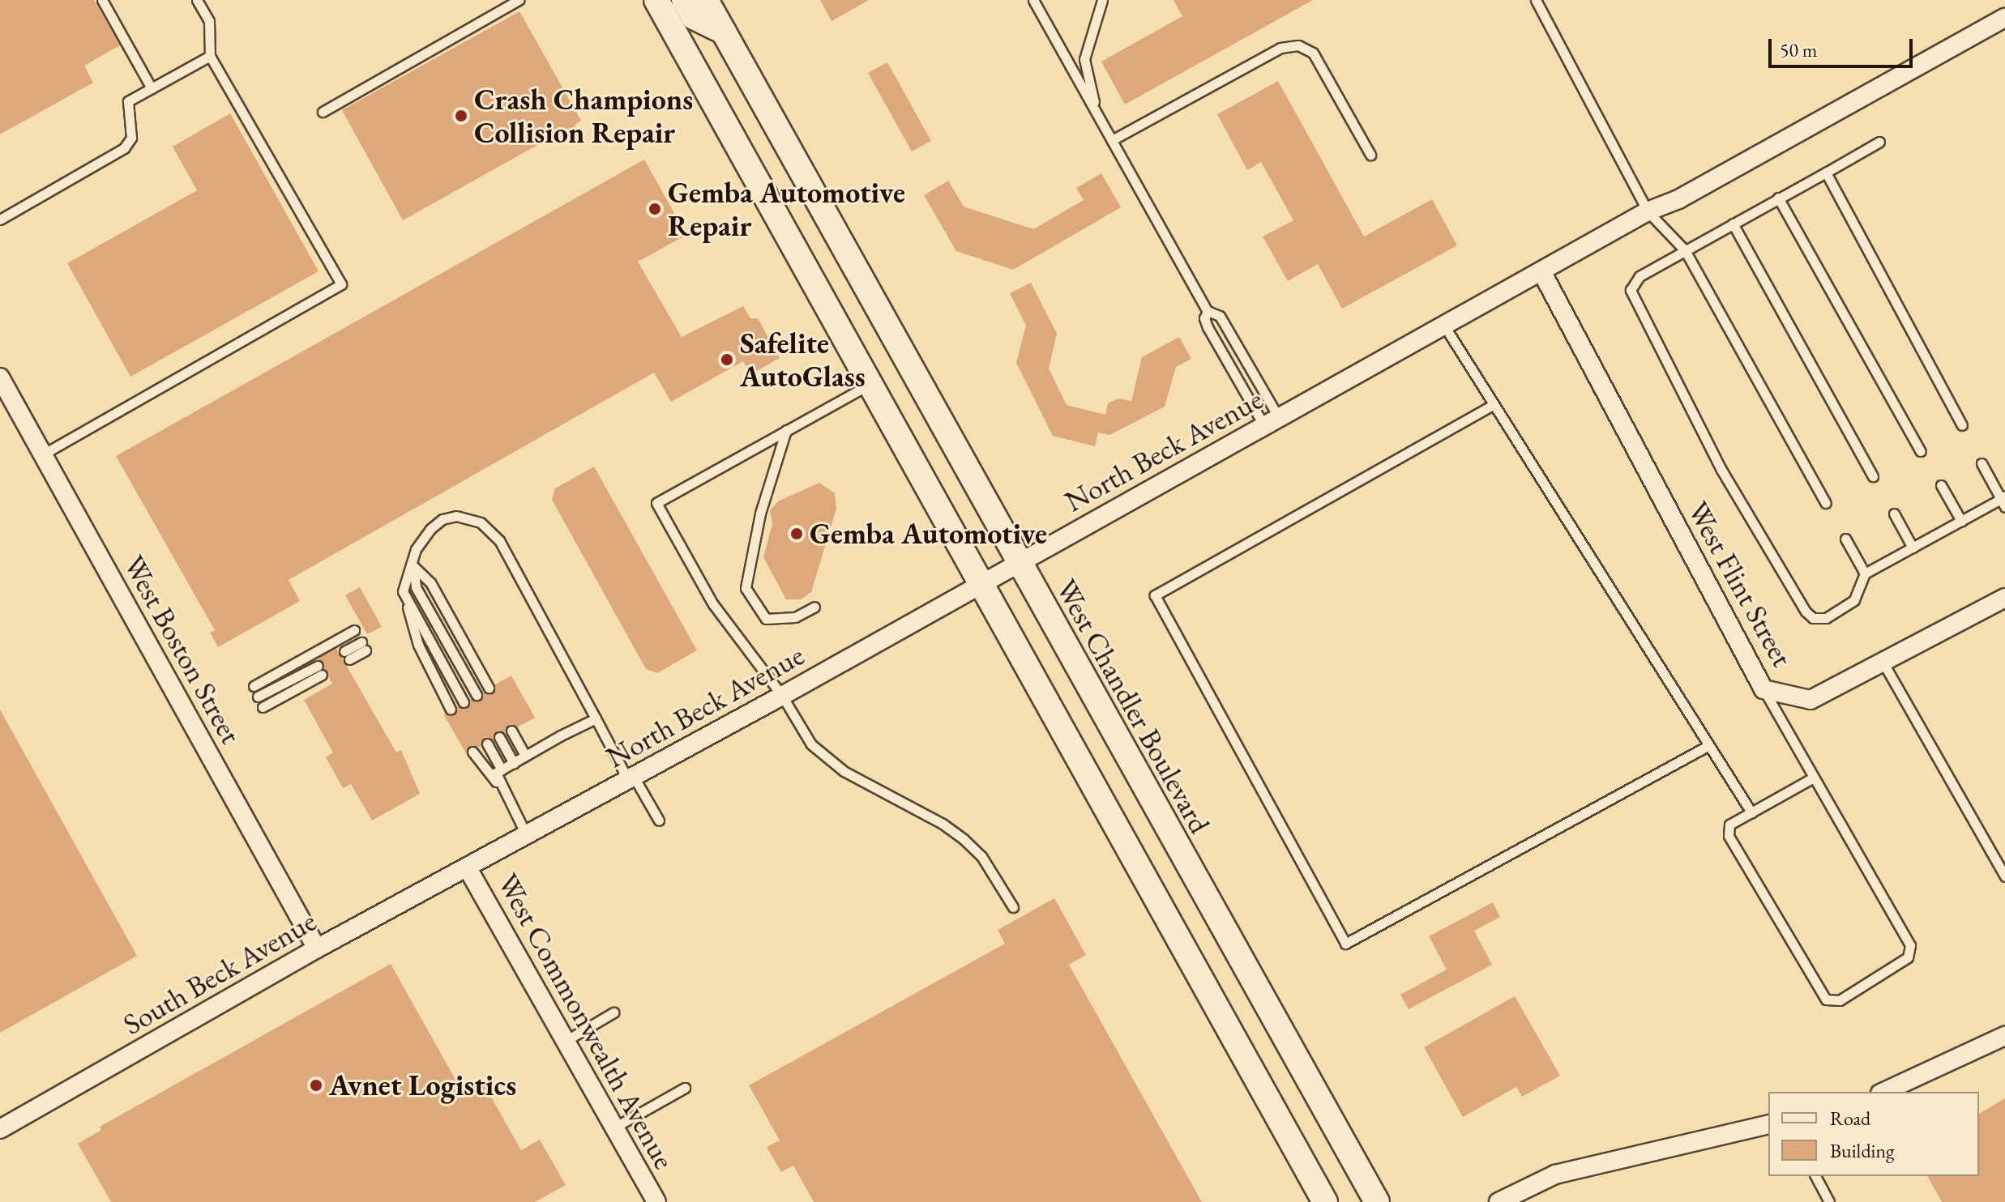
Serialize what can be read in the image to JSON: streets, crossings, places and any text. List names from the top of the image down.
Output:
{
  "streets": {
    "main road": ["West Chandler Boulevard"],
    "street": [
      "North Beck Avenue",
      "West Flint Street",
      "West Boston Street",
      "South Beck Avenue",
      "West Commonwealth Avenue"
    ]
  },
  "crossings": [
    ["North Beck Avenue", "West Flint Street"],
    ["North Beck Avenue", "West Chandler Boulevard"],
    ["North Beck Avenue", "South Beck Avenue"],
    ["North Beck Avenue", "West Commonwealth Avenue"],
    ["West Boston Street", "South Beck Avenue"],
    ["South Beck Avenue", "West Commonwealth Avenue"]
  ],
  "places": [
    "Crash Champions Collision Repair",
    "Gemba Automotive Repair",
    "Safelite AutoGlass",
    "Gemba Automotive",
    "Avnet Logistics"
  ],
  "legend": ["Road", "Building"],
  "scale_bar": "50 m"
}
